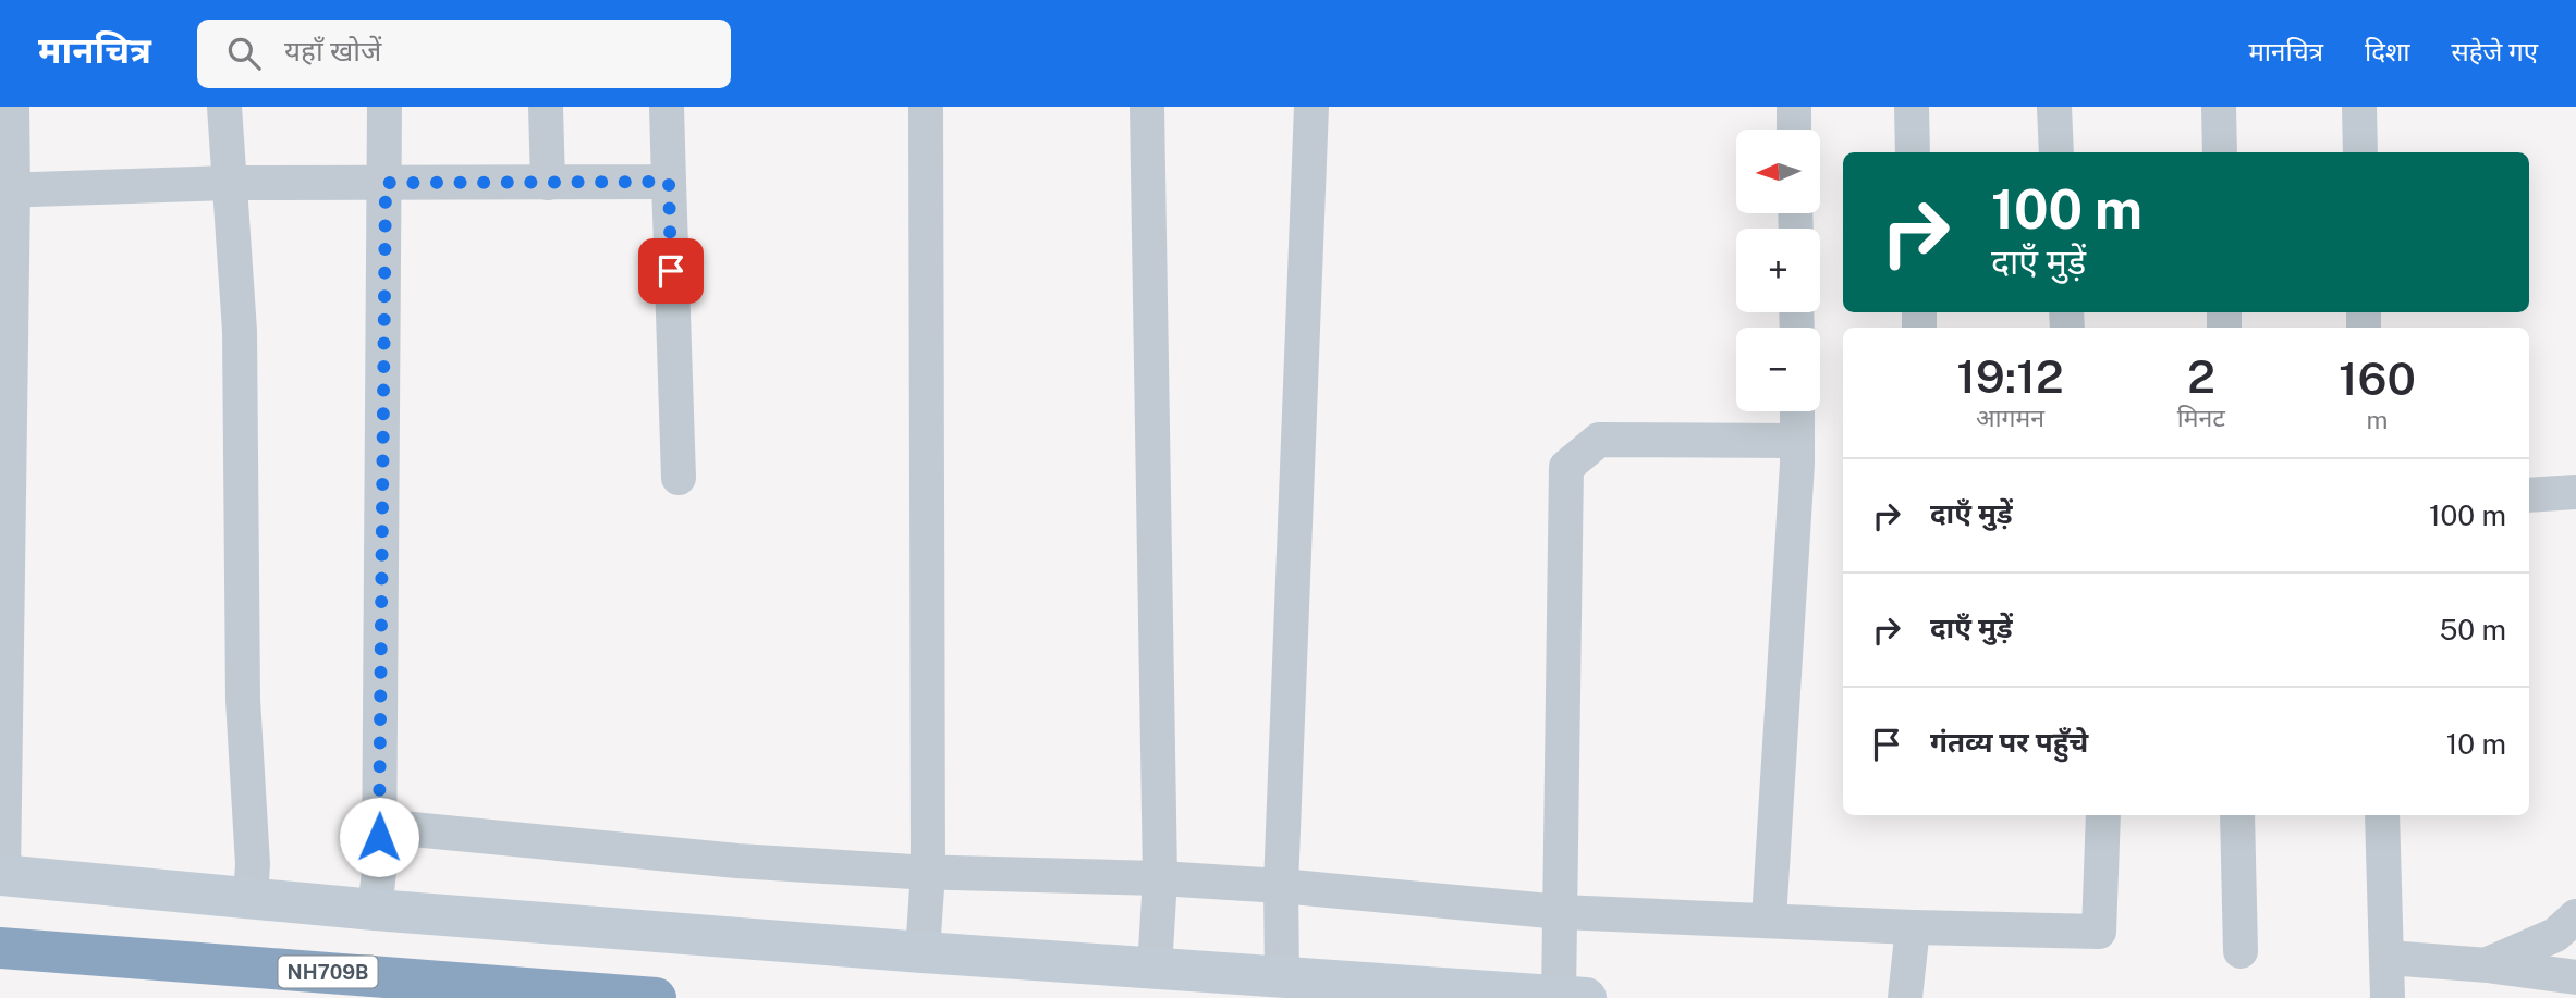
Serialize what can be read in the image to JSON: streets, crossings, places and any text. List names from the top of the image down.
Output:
{
  "streets": {
    "highway": ["NH709B"]
  },
  "north": "left",
  "page": {
    "header": "मानचित्र",
    "search": "यहाँ खोजें",
    "nav": ["मानचित्र", "दिशा", "सहेजे गए"],
    "map_buttons": ["+", "−"],
    "turn": ["100 m", "दाएँ मुड़ें"],
    "eta": [
      "19:12",
      "आगमन",
      "2",
      "मिनट",
      "160",
      "m"
    ],
    "list": [
      {
        "name": "दाएँ मुड़ें",
        "value": "100 m"
      },
      {
        "name": "दाएँ मुड़ें",
        "value": "50 m"
      },
      {
        "name": "गंतव्य पर पहुँचे",
        "value": "10 m"
      }
    ]
  }
}
